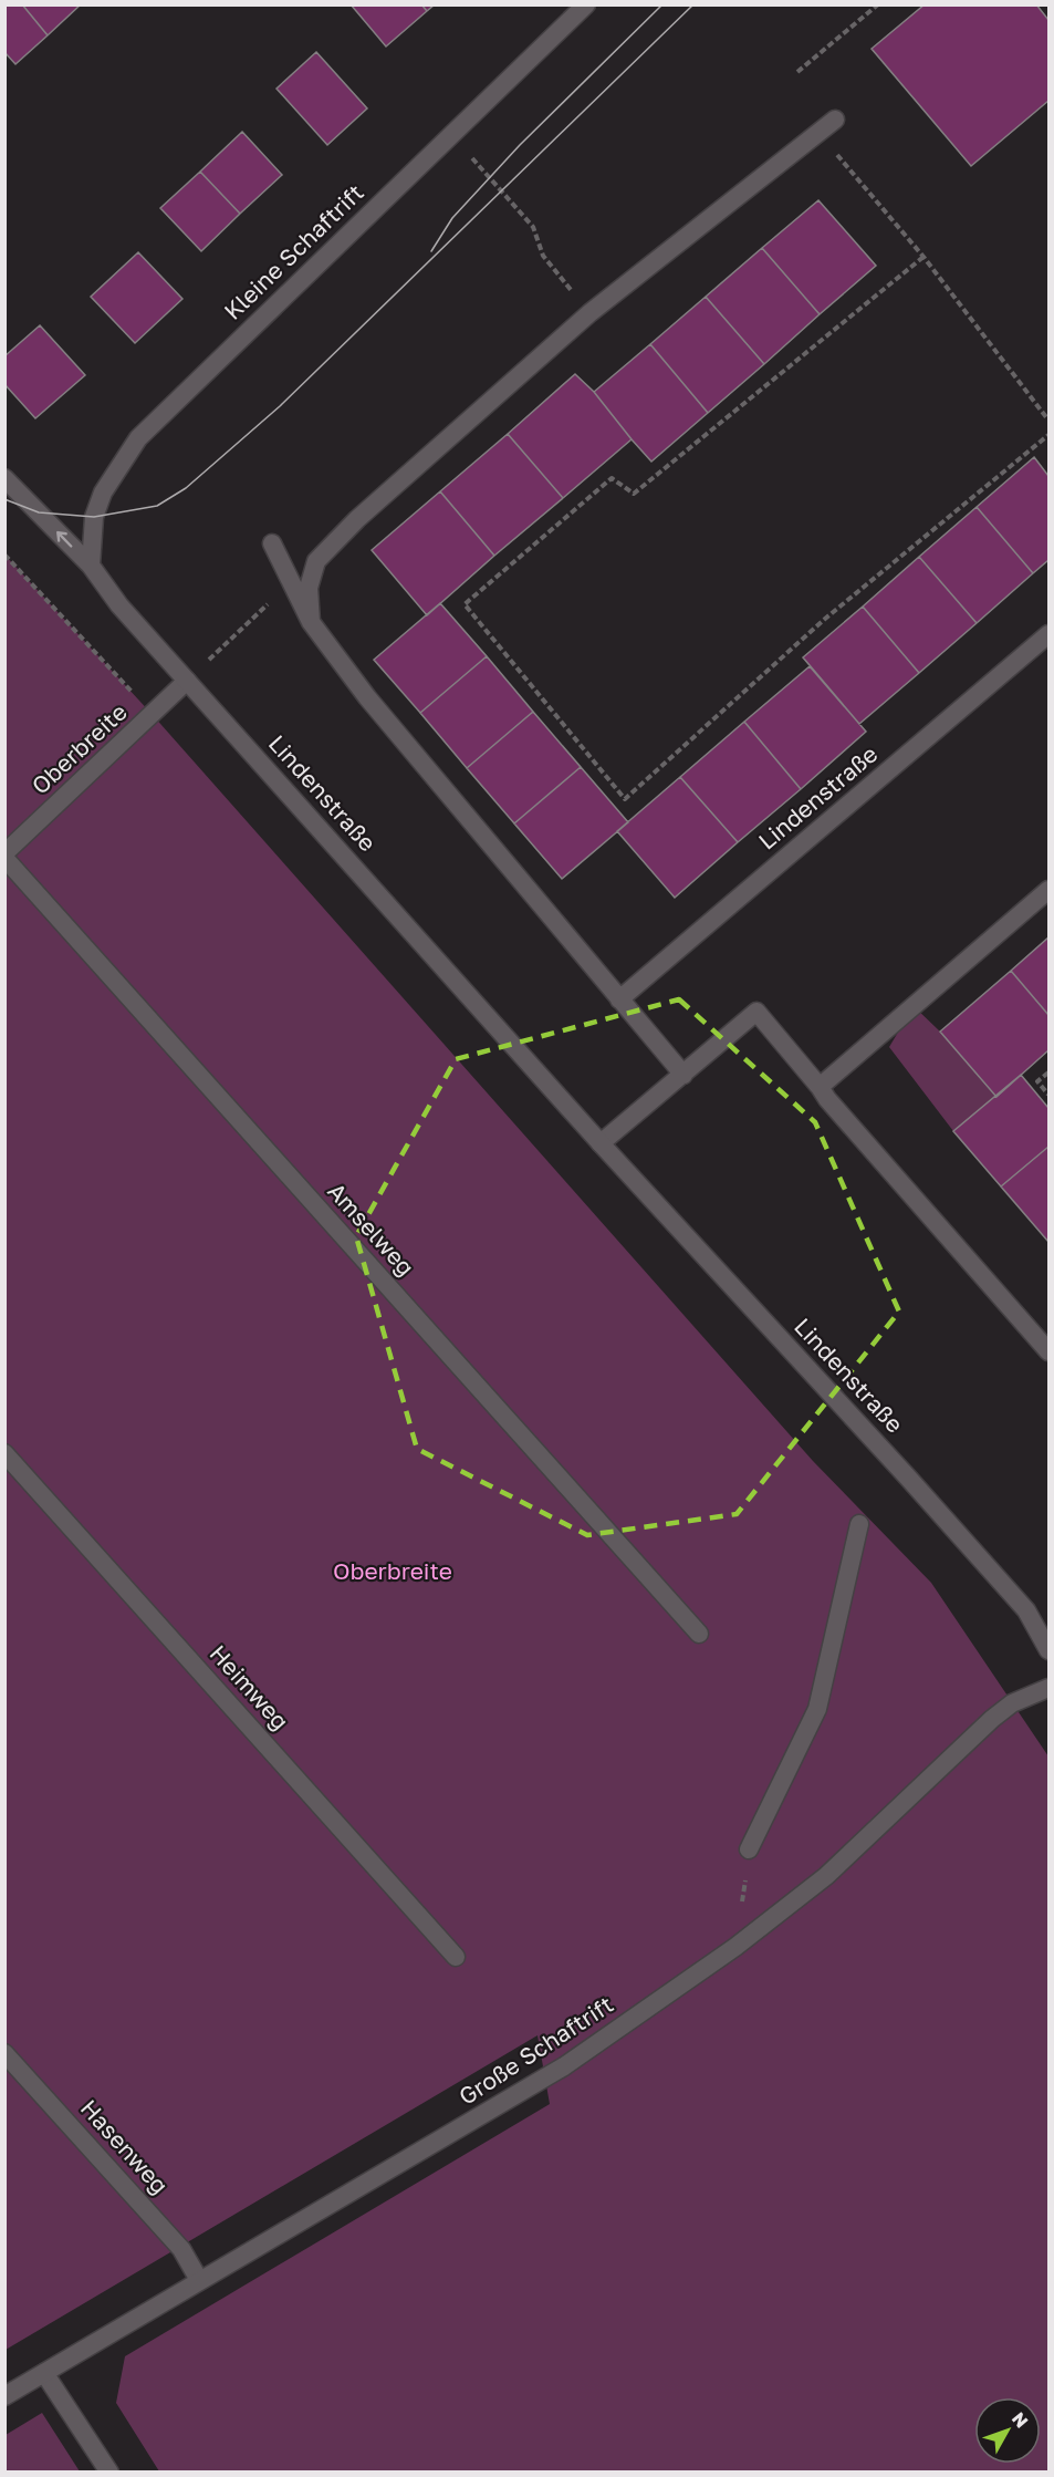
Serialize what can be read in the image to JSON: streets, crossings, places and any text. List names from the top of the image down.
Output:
{
  "streets": {
    "street": [
      "Kleine Schaftrift",
      "Oberbreite",
      "Lindenstraße",
      "Amselweg",
      "Heimweg",
      "Große Schaftrift",
      "Hasenweg"
    ]
  },
  "crossings": [
    ["Kleine Schaftrift", "Lindenstraße"],
    ["Oberbreite", "Lindenstraße"],
    ["Große Schaftrift", "Hasenweg"]
  ],
  "parks": ["Oberbreite"],
  "north": "top right"
}
